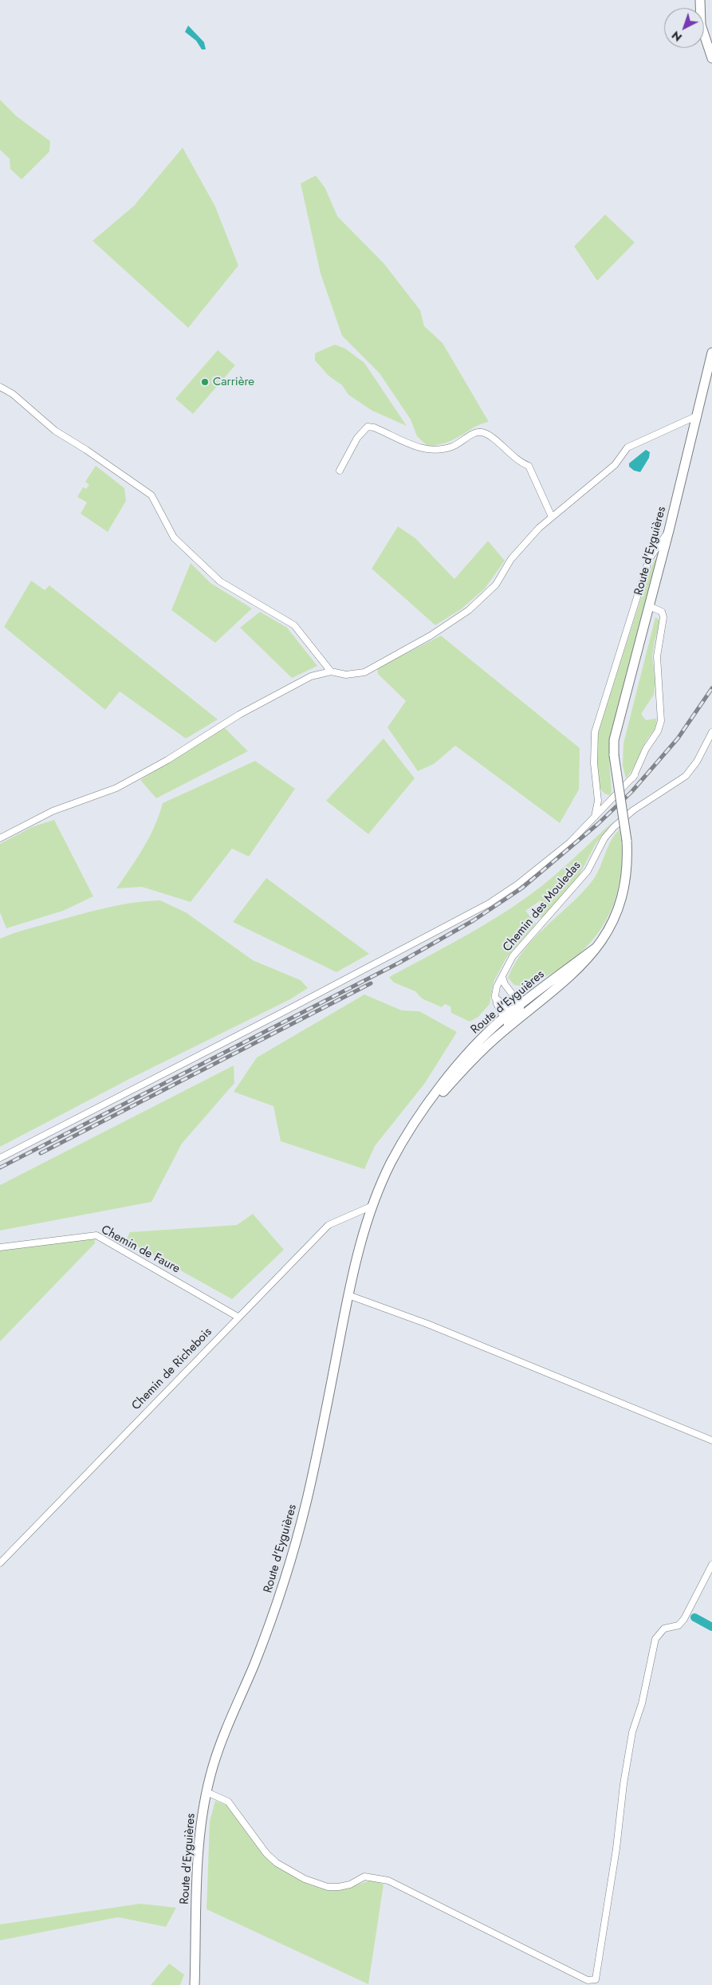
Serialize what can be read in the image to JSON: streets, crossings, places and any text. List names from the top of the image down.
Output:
{
  "streets": {
    "main road": ["Route d'Eyguières"],
    "street": ["Chemin des Mouledas", "Chemin de Faure", "Chemin de Richebois"]
  },
  "crossings": [
    ["Route d'Eyguières", "Chemin de Richebois"],
    ["Chemin de Faure", "Chemin de Richebois"]
  ],
  "places": ["Carrière"],
  "north": "bottom left"
}
